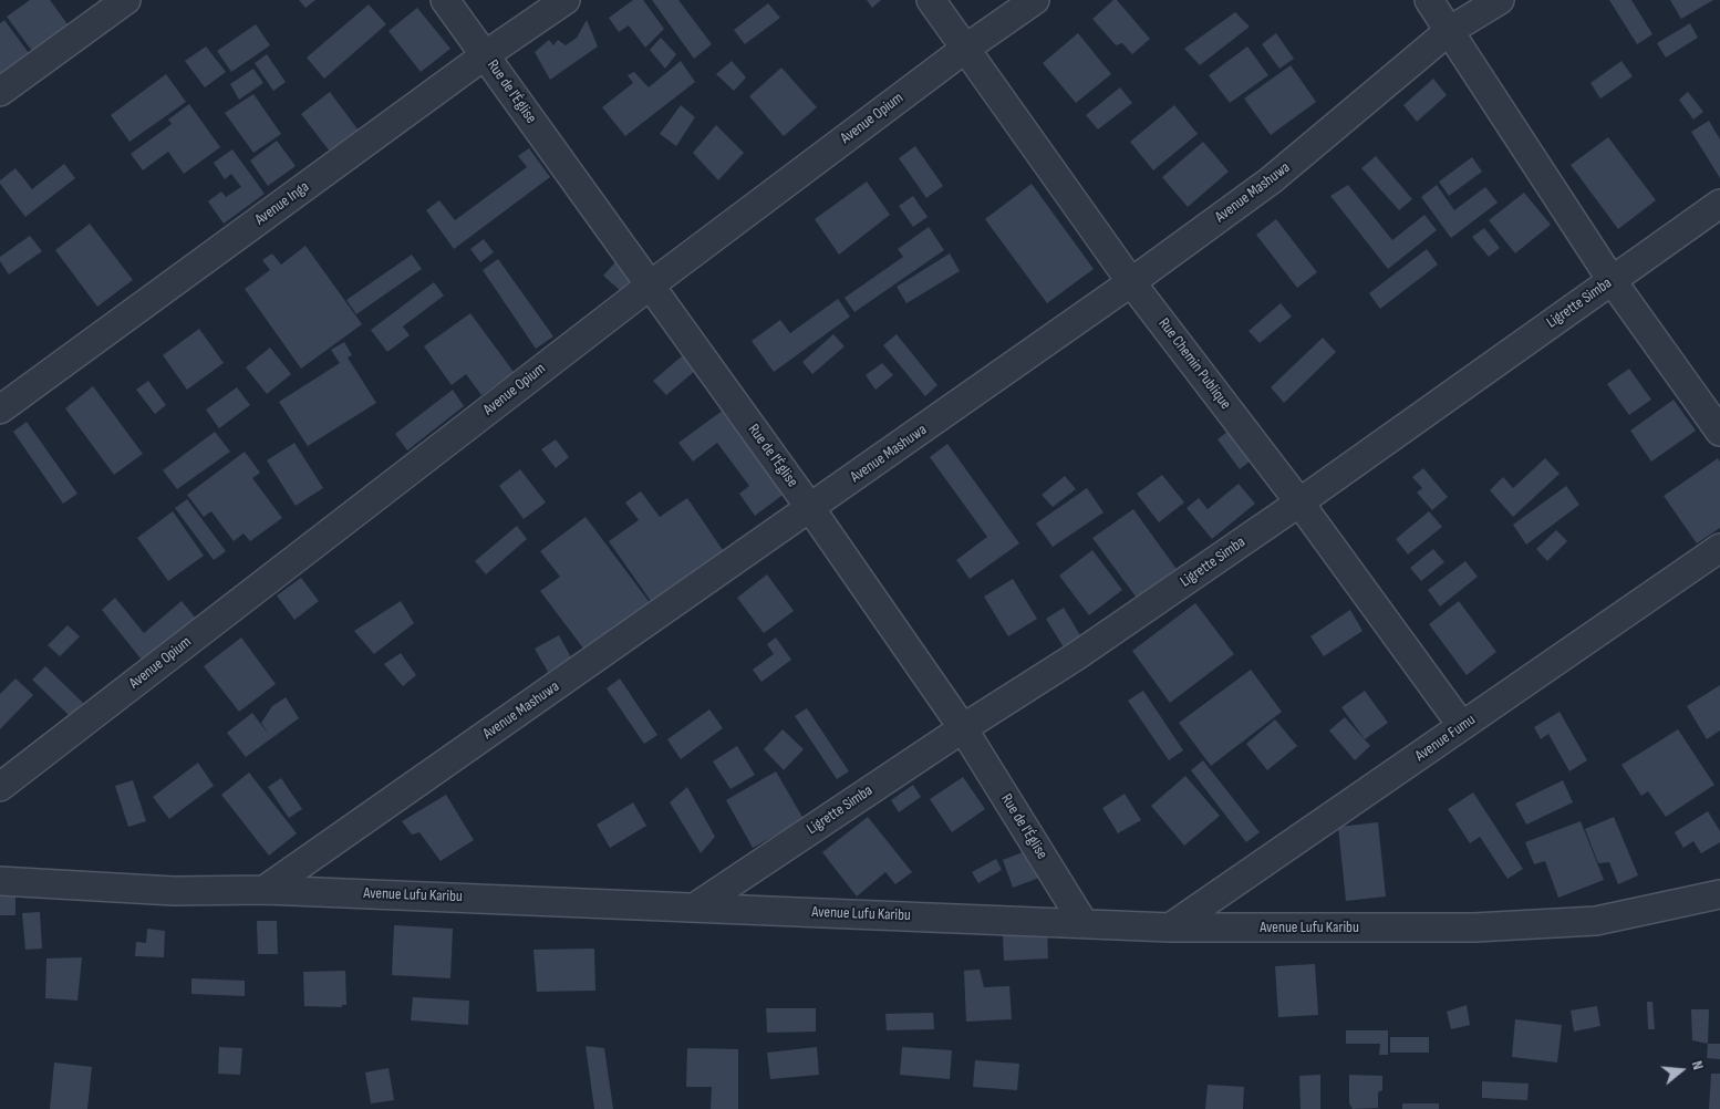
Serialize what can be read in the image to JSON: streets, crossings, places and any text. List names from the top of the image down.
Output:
{
  "streets": {
    "street": [
      "Rue de l'Église",
      "Avenue Opium",
      "Avenue Mashuwa",
      "Avenue Inga",
      "Ligrette Simba",
      "Rue Chemin Publique",
      "Avenue Fumu",
      "Avenue Lufu Karibu"
    ]
  },
  "crossings": [
    ["Rue de l'Église", "Avenue Opium"],
    ["Rue de l'Église", "Avenue Mashuwa"],
    ["Rue de l'Église", "Avenue Inga"],
    ["Rue de l'Église", "Ligrette Simba"],
    ["Rue de l'Église", "Avenue Lufu Karibu"],
    ["Avenue Opium", "Rue Chemin Publique"],
    ["Avenue Mashuwa", "Rue Chemin Publique"],
    ["Avenue Mashuwa", "Avenue Lufu Karibu"],
    ["Ligrette Simba", "Rue Chemin Publique"],
    ["Ligrette Simba", "Avenue Lufu Karibu"],
    ["Rue Chemin Publique", "Avenue Fumu"],
    ["Avenue Fumu", "Avenue Lufu Karibu"]
  ],
  "north": "right"
}
